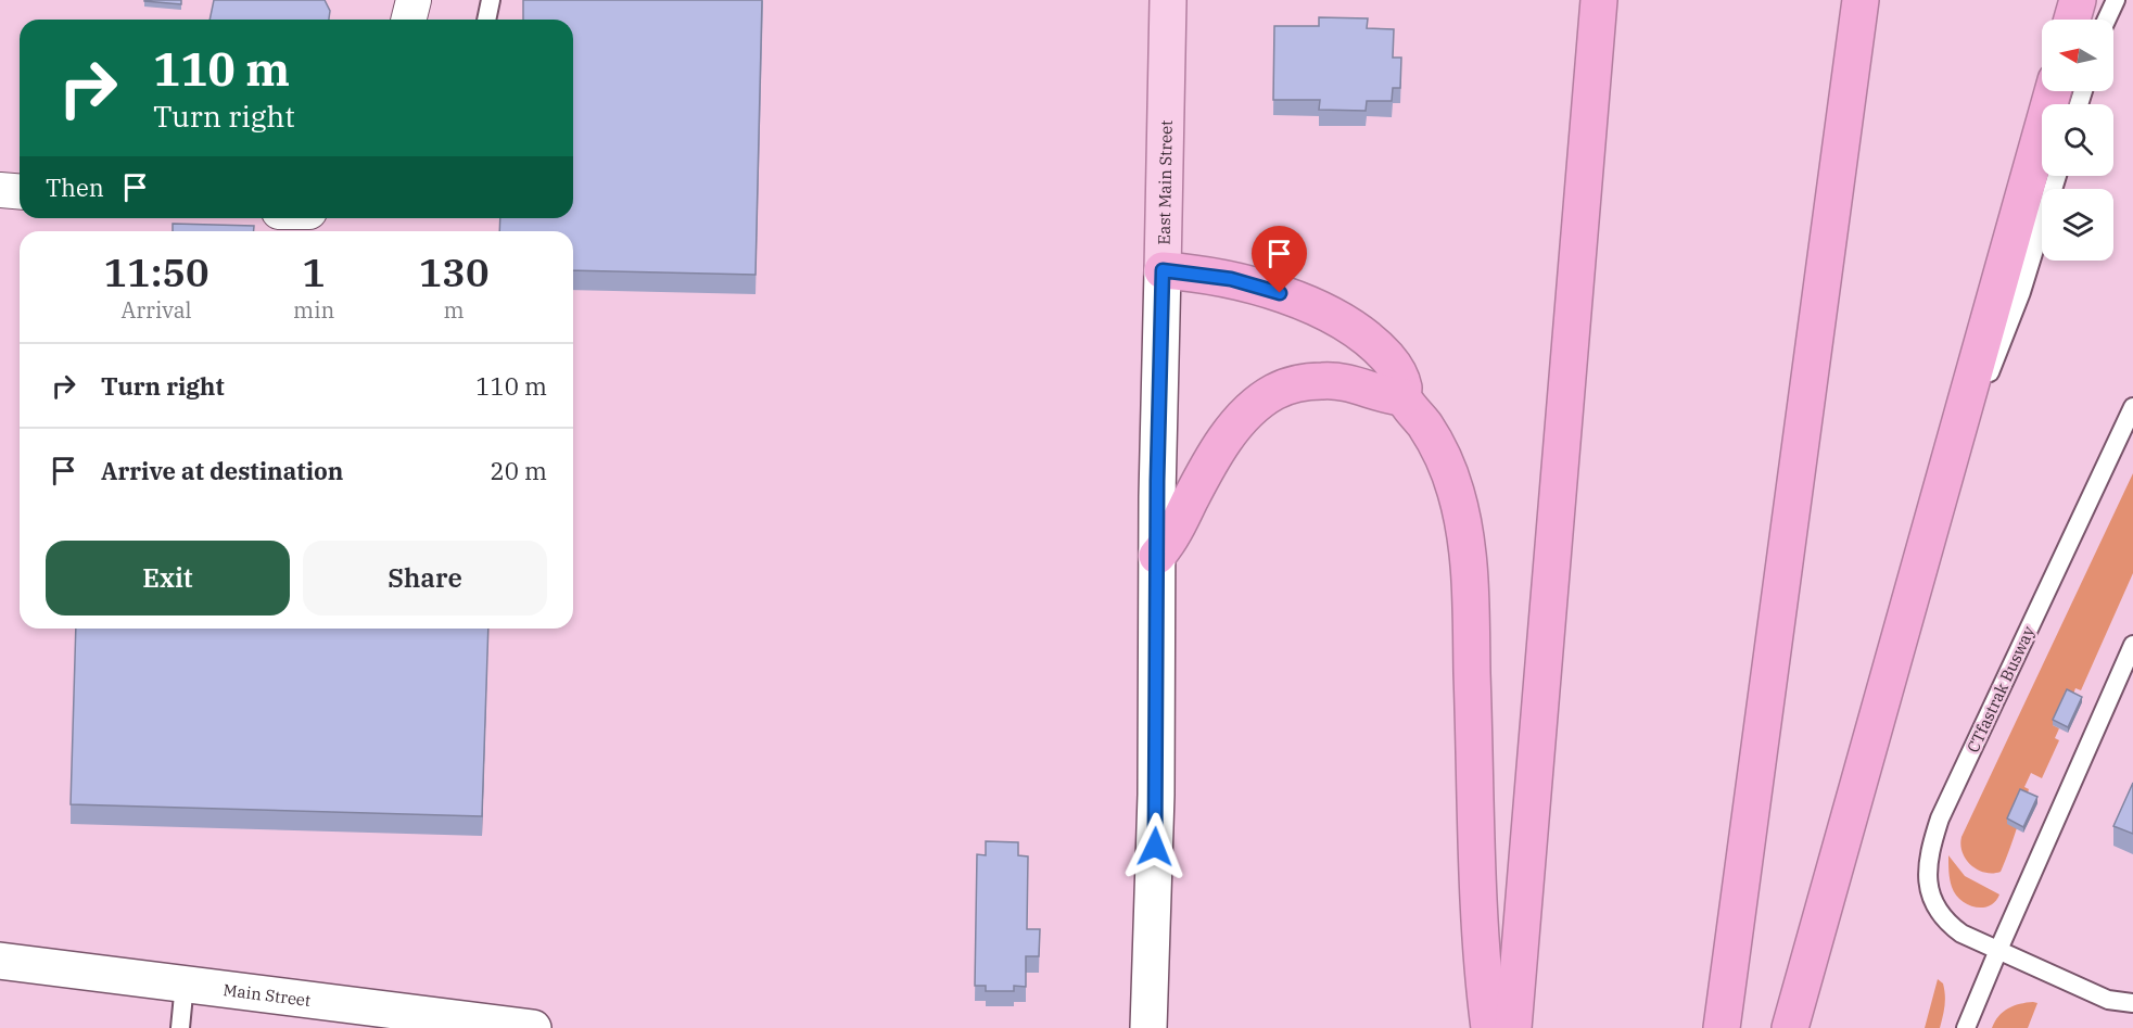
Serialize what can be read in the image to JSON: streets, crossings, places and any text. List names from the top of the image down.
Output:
{
  "streets": {
    "main road": ["East Main Street", "Main Street"],
    "lane": ["CTfastrak Busway"]
  },
  "north": "left",
  "page": {
    "turn": ["110 m", "Turn right"],
    "then": "Then",
    "eta": [
      "11:50",
      "Arrival",
      "1",
      "min",
      "130",
      "m"
    ],
    "list": [
      {
        "name": "Turn right",
        "value": "110 m"
      },
      {
        "name": "Arrive at destination",
        "value": "20 m"
      }
    ],
    "buttons": ["Exit", "Share"]
  }
}
